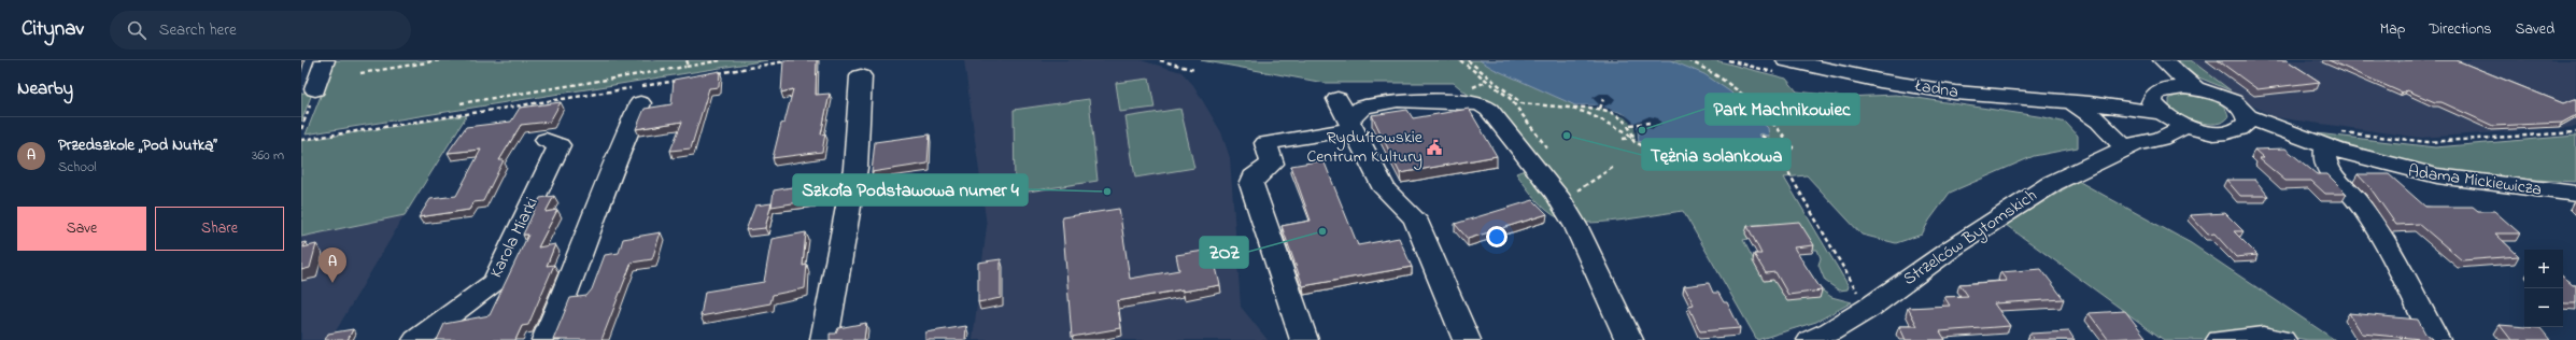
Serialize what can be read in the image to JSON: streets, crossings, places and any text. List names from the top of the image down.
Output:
{
  "streets": {
    "street": [
      "Ładna",
      "Adama Mickiewicza",
      "Karola Miarki",
      "Strzelców Bytomskich"
    ]
  },
  "crossings": [
    ["Ładna", "Strzelców Bytomskich"]
  ],
  "places": {
    "other": [
      "Park Machnikowiec",
      "Tężnia solankowa",
      "Szkoła Podstawowa numer 4",
      "ZOZ"
    ],
    "public building": ["Rydułtowskie Centrum Kultury"]
  },
  "page": {
    "header": "Citynav",
    "search": "Search here",
    "nav": ["Map", "Directions", "Saved"],
    "heading": "Nearby",
    "list": [
      {
        "mark": "A",
        "name": "Przedszkole „Pod Nutką”",
        "note": "School",
        "value": "360 m"
      }
    ],
    "buttons": ["Save", "Share"],
    "pins": "A",
    "map_buttons": ["+", "−"]
  }
}
